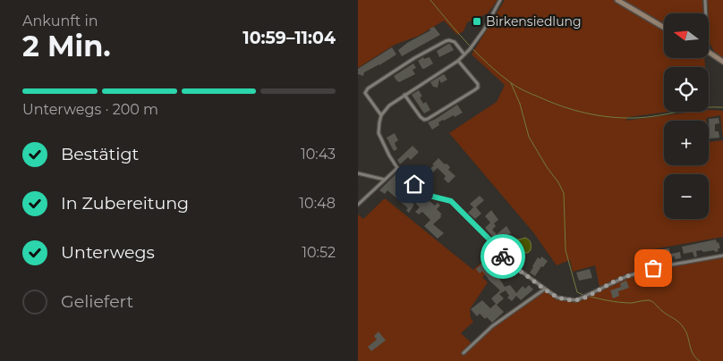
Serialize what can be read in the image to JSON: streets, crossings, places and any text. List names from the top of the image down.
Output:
{
  "places": {
    "transit": ["Birkensiedlung"]
  },
  "north": "left",
  "page": {
    "heading": ["2 Min.", "Ankunft in", "10:59–11:04"],
    "map_buttons": ["+", "−"],
    "bar": "Unterwegs · 200 m",
    "list": [
      ["Bestätigt", "10:43"],
      ["In Zubereitung", "10:48"],
      ["Unterwegs", "10:52"],
      "Geliefert"
    ]
  }
}
